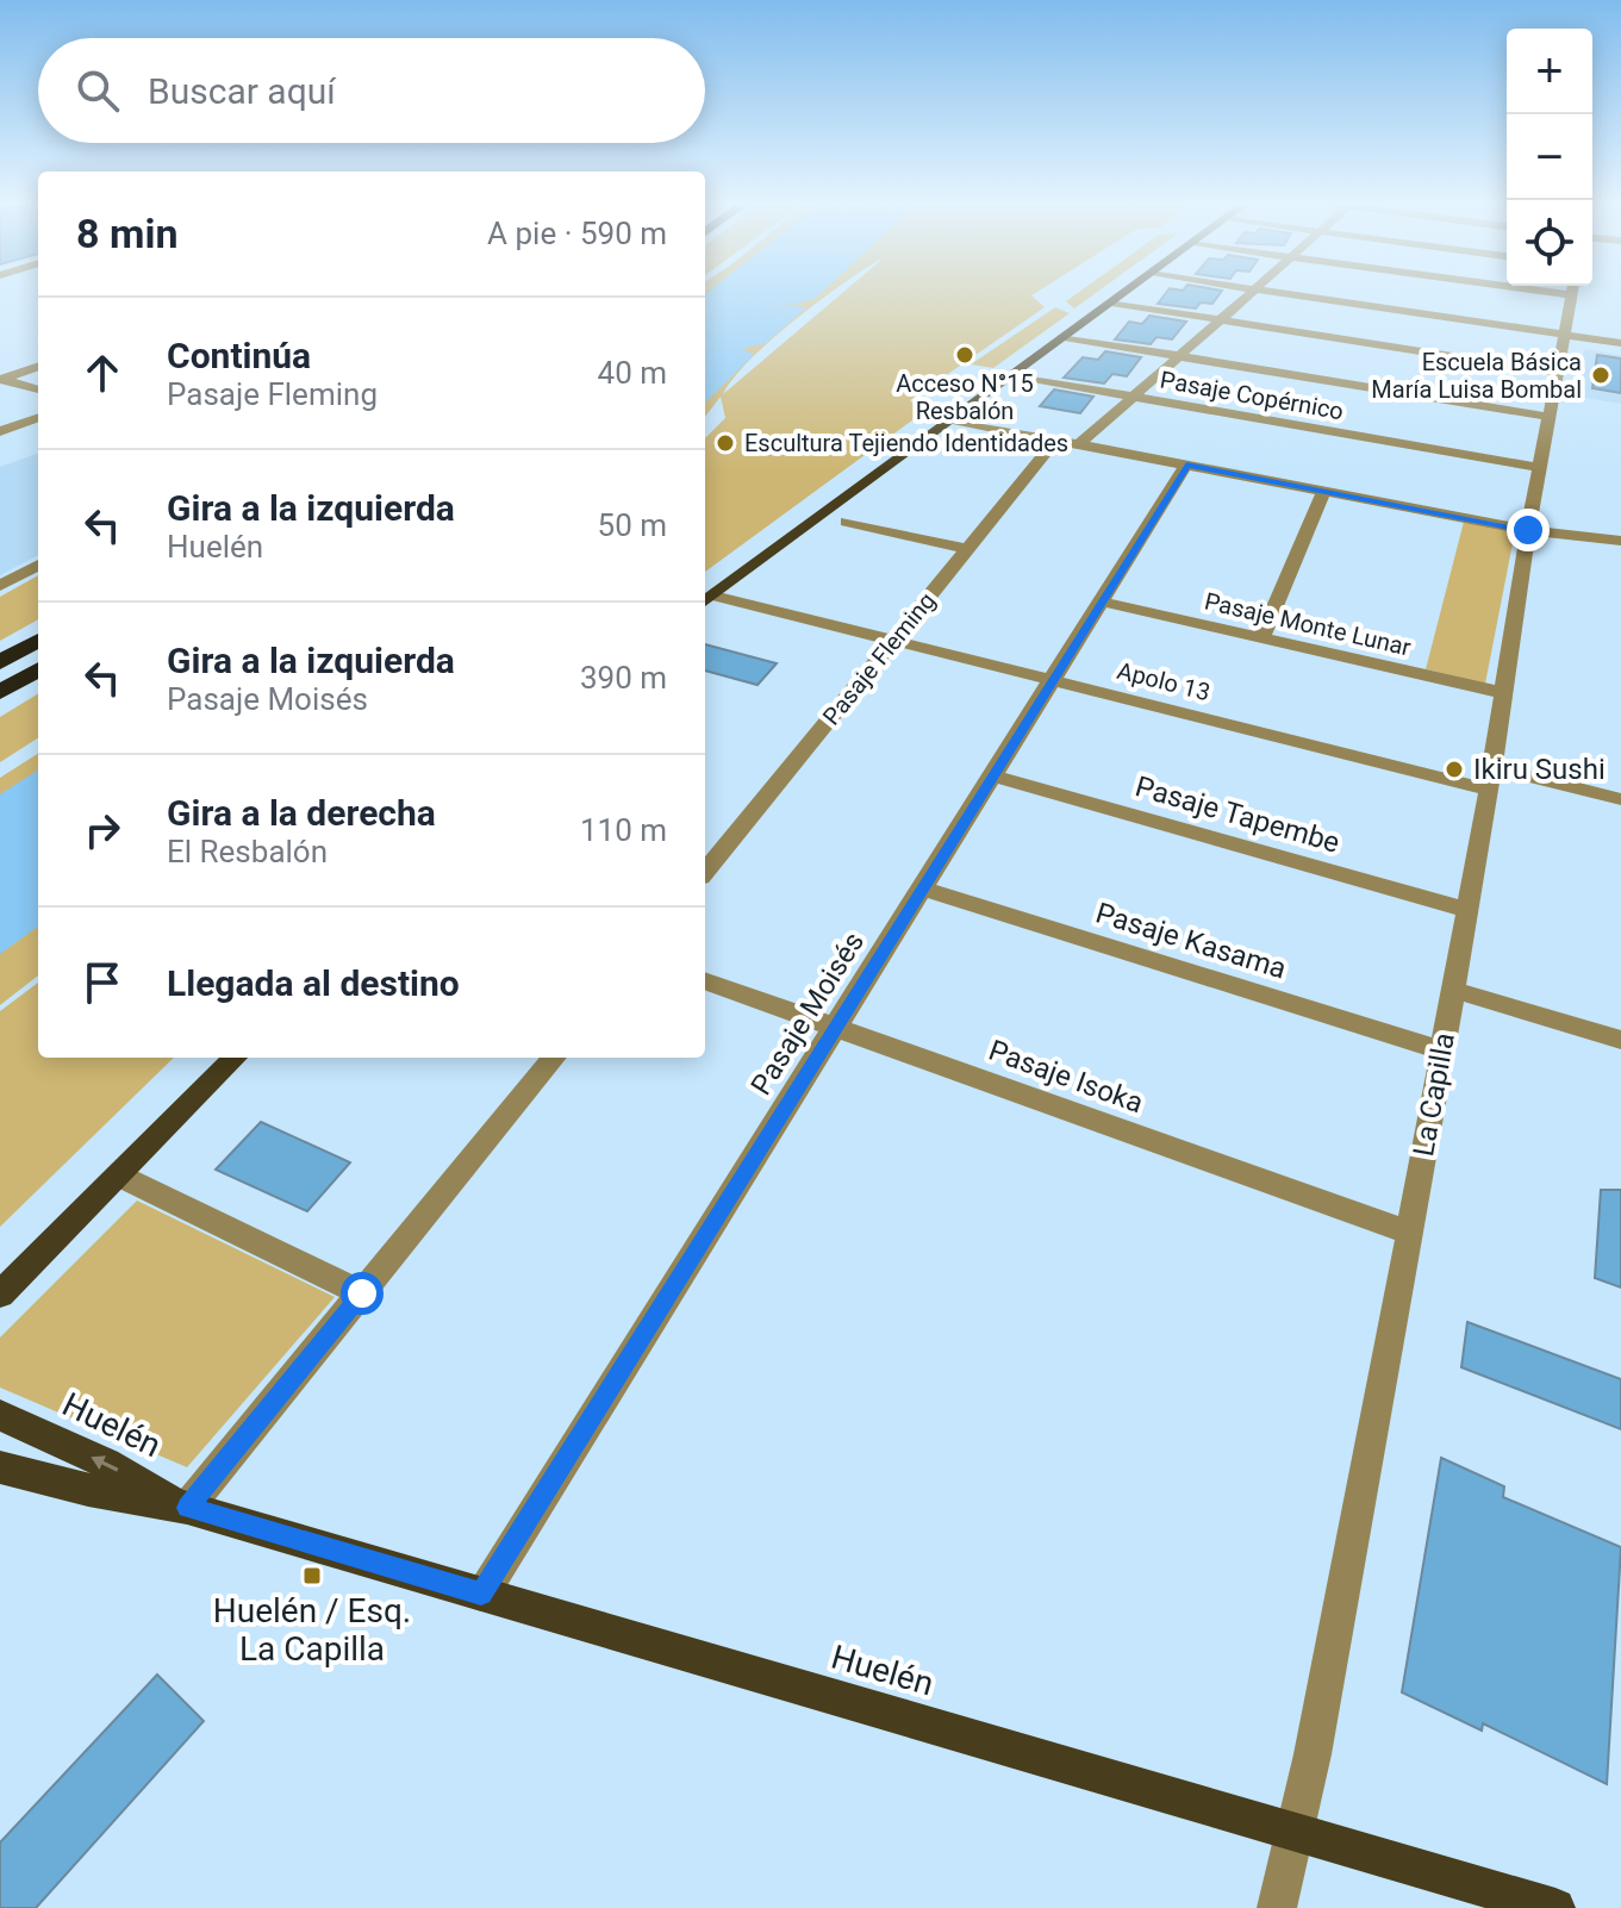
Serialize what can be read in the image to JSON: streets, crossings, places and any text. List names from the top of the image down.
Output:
{
  "streets": {
    "main road": ["Huelén"],
    "street": [
      "Pasaje Copérnico",
      "Pasaje Monte Lunar",
      "Pasaje Fleming",
      "Apolo 13",
      "Pasaje Tapembe",
      "Pasaje Kasama",
      "Pasaje Moisés",
      "Pasaje Isoka",
      "La Capilla"
    ]
  },
  "crossings": [
    ["Pasaje Copérnico", "La Capilla"],
    ["Pasaje Monte Lunar", "Pasaje Moisés"],
    ["Pasaje Monte Lunar", "La Capilla"],
    ["Pasaje Fleming", "Apolo 13"],
    ["Apolo 13", "Pasaje Moisés"],
    ["Apolo 13", "La Capilla"],
    ["Pasaje Tapembe", "Pasaje Moisés"],
    ["Pasaje Tapembe", "La Capilla"],
    ["Pasaje Kasama", "Pasaje Moisés"],
    ["Pasaje Kasama", "La Capilla"],
    ["Pasaje Moisés", "Pasaje Isoka"],
    ["Pasaje Moisés", "Huelén"],
    ["Pasaje Isoka", "La Capilla"],
    ["La Capilla", "Huelén"]
  ],
  "places": {
    "other": [
      "Acceso N°15 Resbalón",
      "Escuela Básica María Luisa Bombal",
      "Escultura Tejiendo Identidades",
      "Ikiru Sushi"
    ],
    "transit": ["Huelén / Esq. La Capilla"]
  },
  "page": {
    "map_buttons": ["+", "−"],
    "search": "Buscar aquí",
    "heading": ["8 min", "A pie · 590 m"],
    "list": [
      ["Continúa", "Pasaje Fleming", "40 m"],
      ["Gira a la izquierda", "Huelén", "50 m"],
      ["Gira a la izquierda", "Pasaje Moisés", "390 m"],
      ["Gira a la derecha", "El Resbalón", "110 m"],
      "Llegada al destino"
    ]
  }
}
